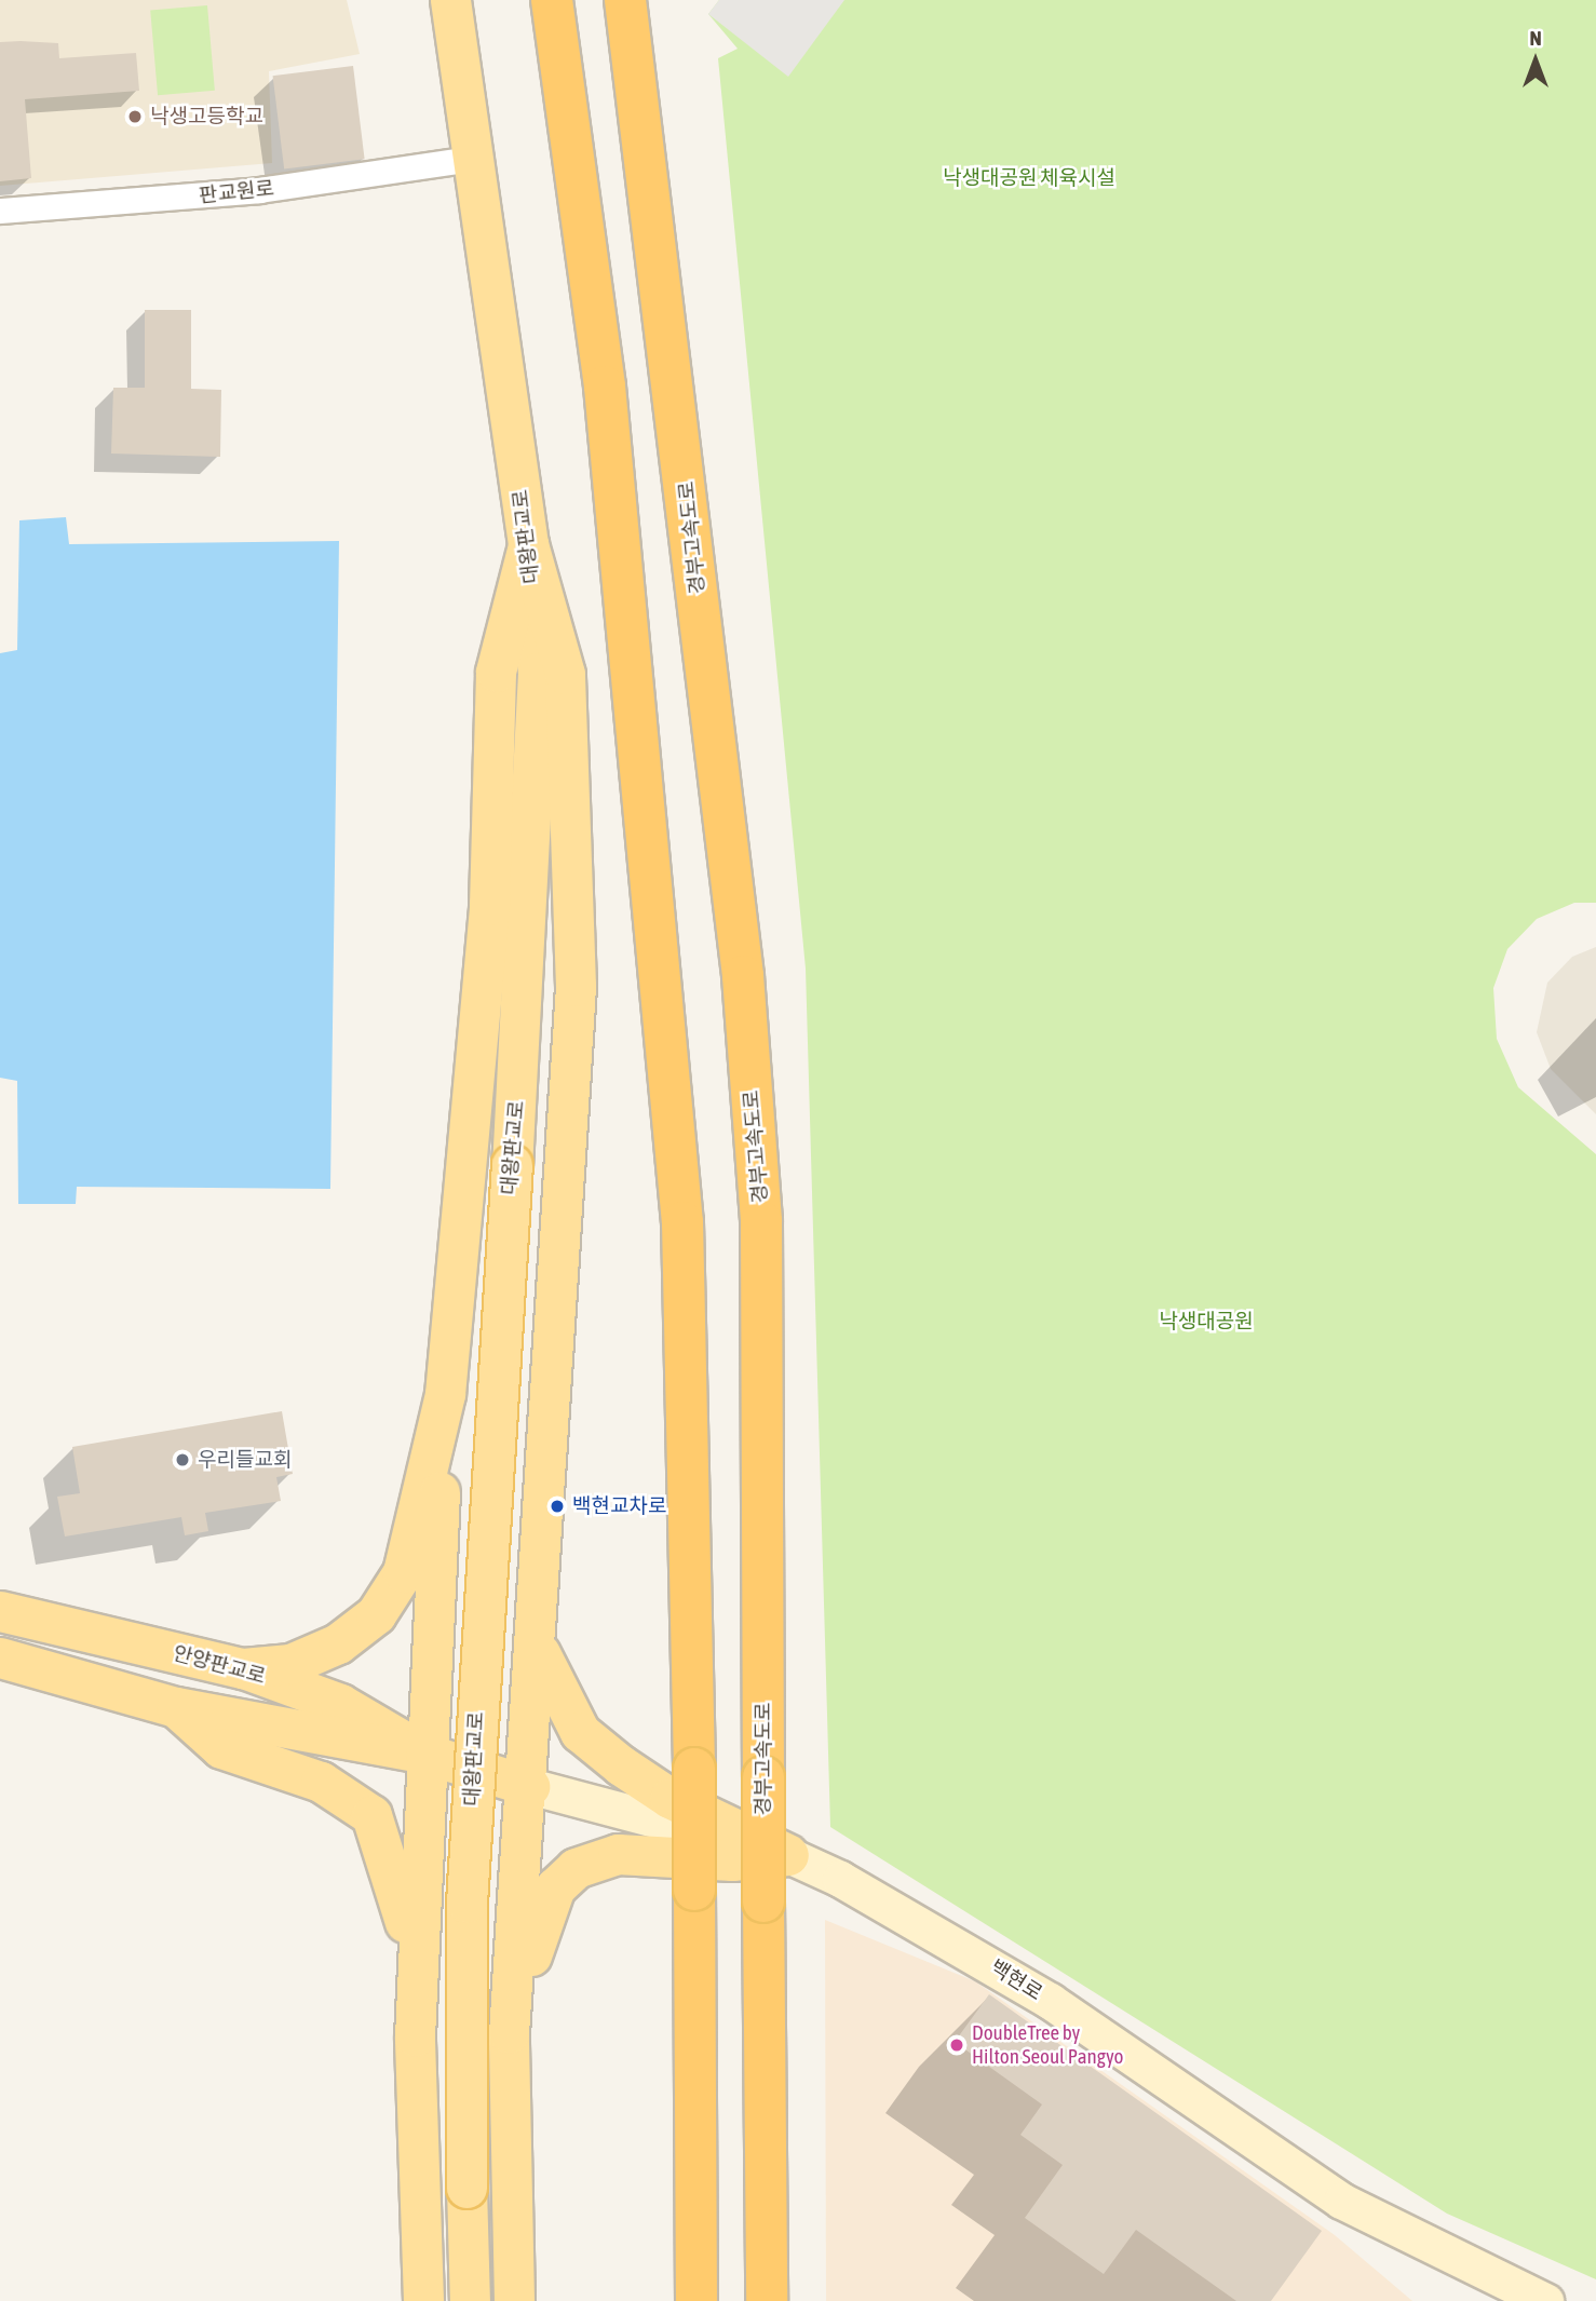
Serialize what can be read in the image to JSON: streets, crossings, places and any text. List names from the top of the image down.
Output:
{
  "streets": {
    "highway": ["경부고속도로"],
    "main road": ["대왕판교로", "안양판교로", "백현로"],
    "street": ["판교원로"]
  },
  "crossings": [
    ["판교원로", "대왕판교로"],
    ["안양판교로", "백현로"]
  ],
  "parks": ["낙생대공원 체육시설", "낙생대공원"],
  "places": [
    "낙생고등학교",
    "우리들교회",
    "백현교차로",
    "DoubleTree by Hilton Seoul Pangyo"
  ],
  "north": "top"
}
